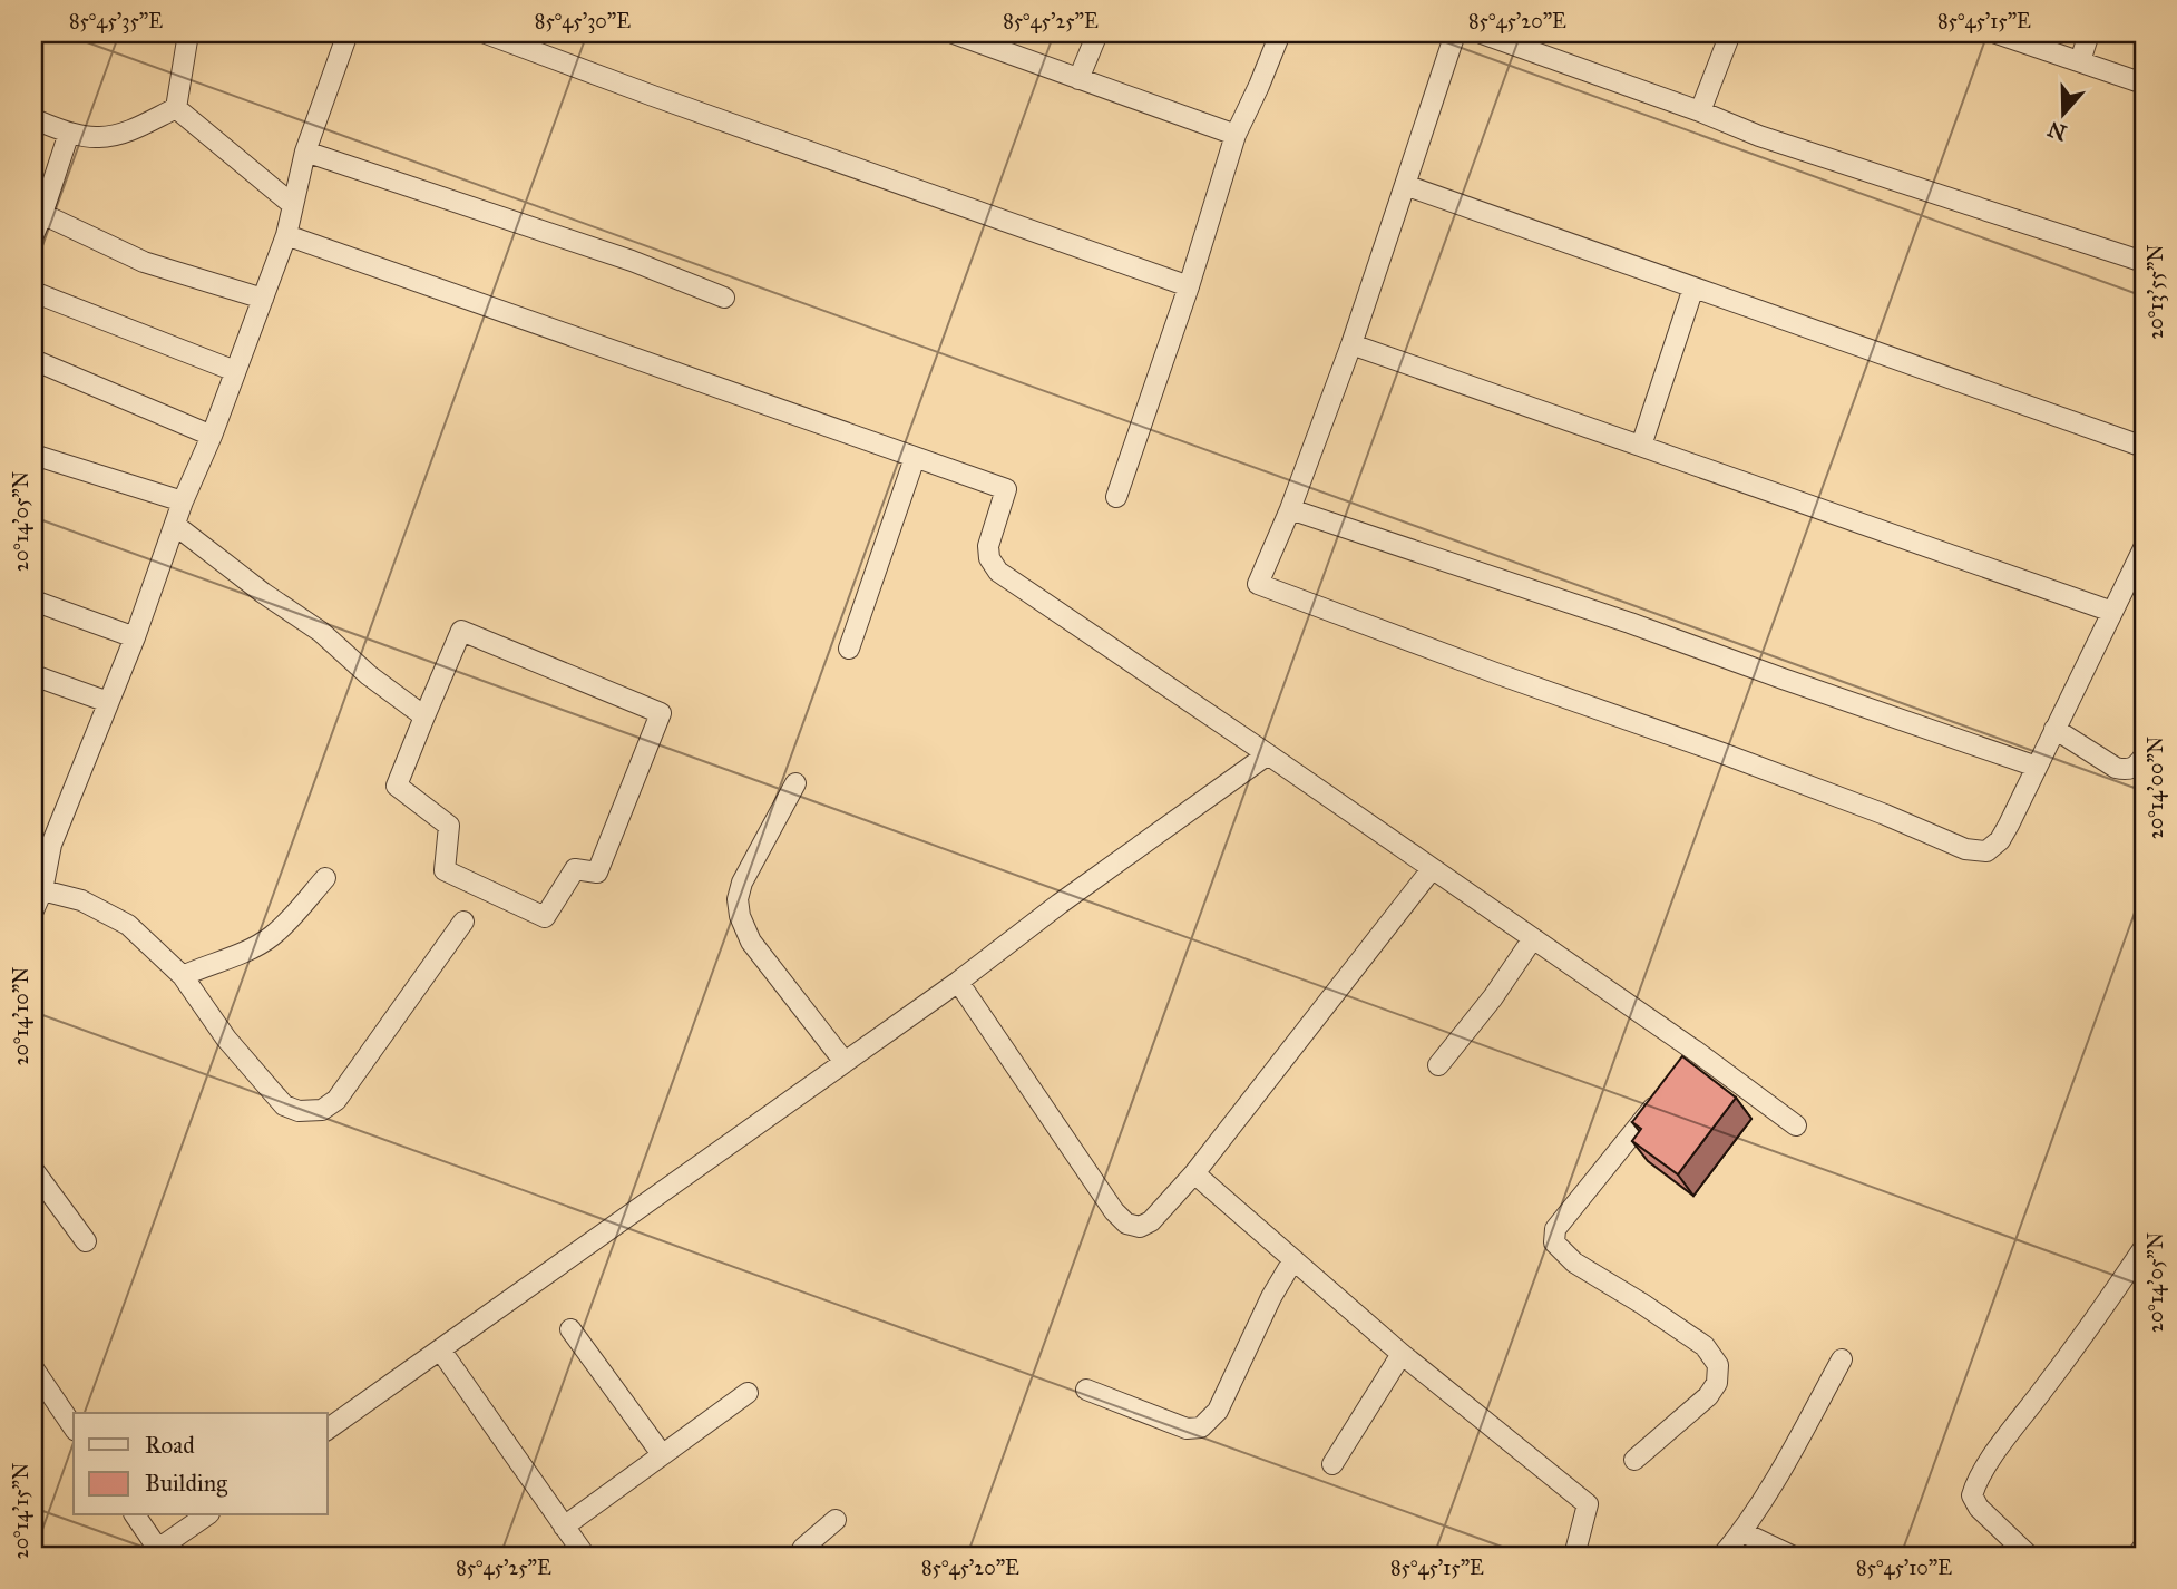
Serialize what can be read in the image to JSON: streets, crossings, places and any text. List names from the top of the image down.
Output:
{
  "legend": ["Road", "Building"],
  "north": "bottom",
  "coordinates": [
    "85°45'35\"E",
    "85°45'30\"E",
    "85°45'25\"E",
    "85°45'20\"E",
    "85°45'15\"E",
    "20°13'55\"N",
    "20°14'05\"N",
    "20°14'00\"N",
    "20°14'10\"N",
    "20°14'15\"N",
    "85°45'10\"E"
  ]
}
